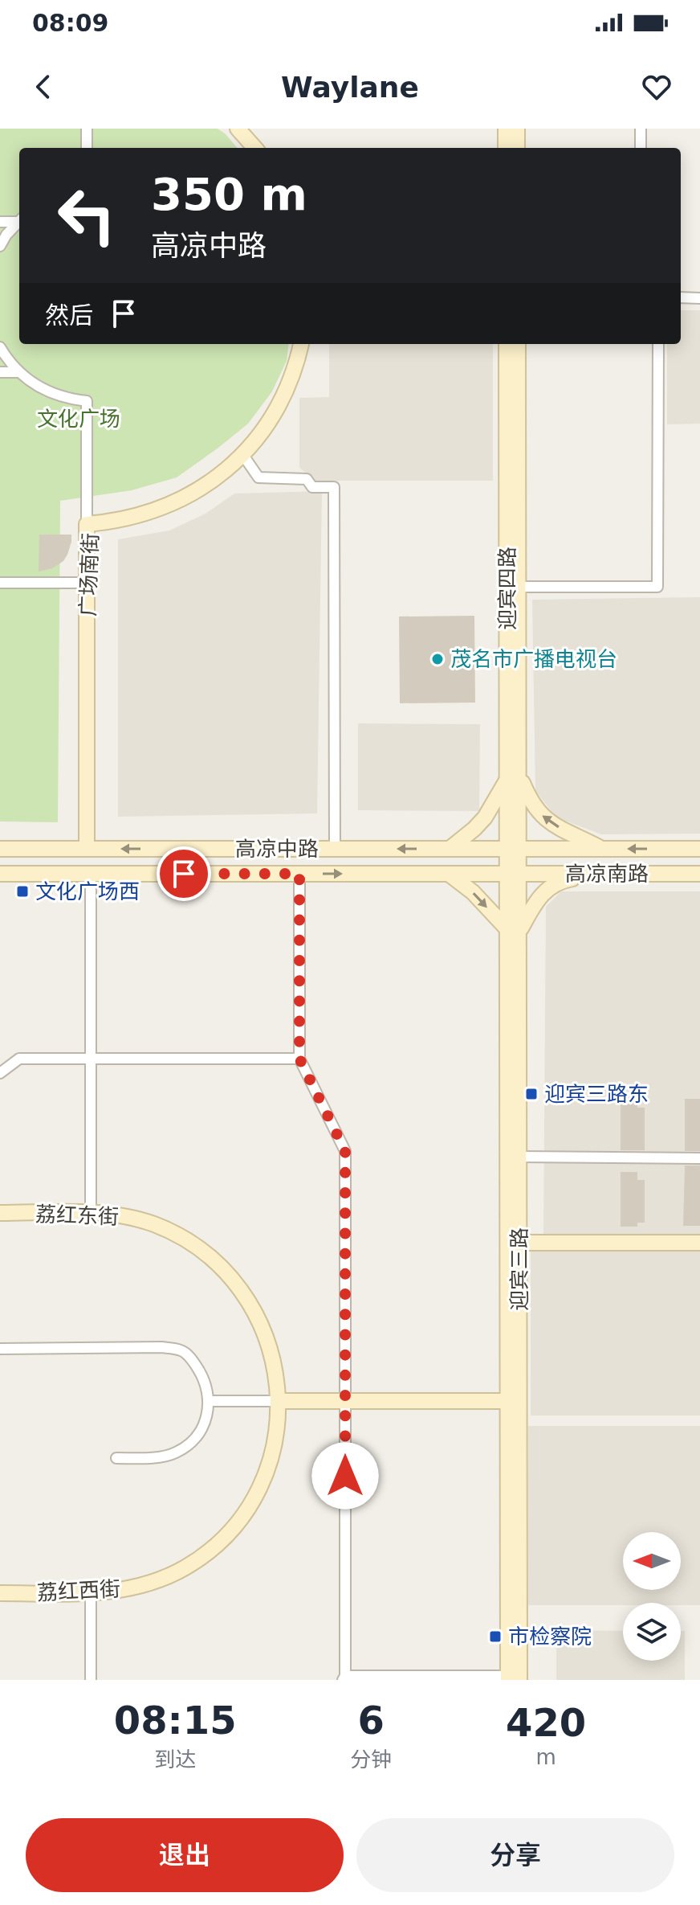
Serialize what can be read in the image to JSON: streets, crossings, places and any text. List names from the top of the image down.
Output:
{
  "streets": {
    "main road": [
      "广场南街",
      "迎宾四路",
      "高凉中路",
      "高凉南路",
      "荔红东街",
      "迎宾三路",
      "荔红西街"
    ]
  },
  "crossings": [
    ["广场南街", "高凉中路"],
    ["迎宾四路", "高凉中路"],
    ["迎宾四路", "高凉南路"],
    ["迎宾四路", "迎宾三路"],
    ["高凉中路", "高凉南路"],
    ["高凉中路", "迎宾三路"],
    ["高凉南路", "迎宾三路"],
    ["荔红东街", "荔红西街"]
  ],
  "parks": ["文化广场"],
  "places": {
    "other": ["茂名市广播电视台"],
    "transit": ["文化广场西", "迎宾三路东", "市检察院"]
  },
  "north": "left",
  "page": {
    "status": "08:09",
    "header": "Waylane",
    "turn": ["350 m", "高凉中路"],
    "then": "然后",
    "eta": [
      "08:15",
      "到达",
      "6",
      "分钟",
      "420",
      "m"
    ],
    "buttons": ["退出", "分享"]
  }
}
